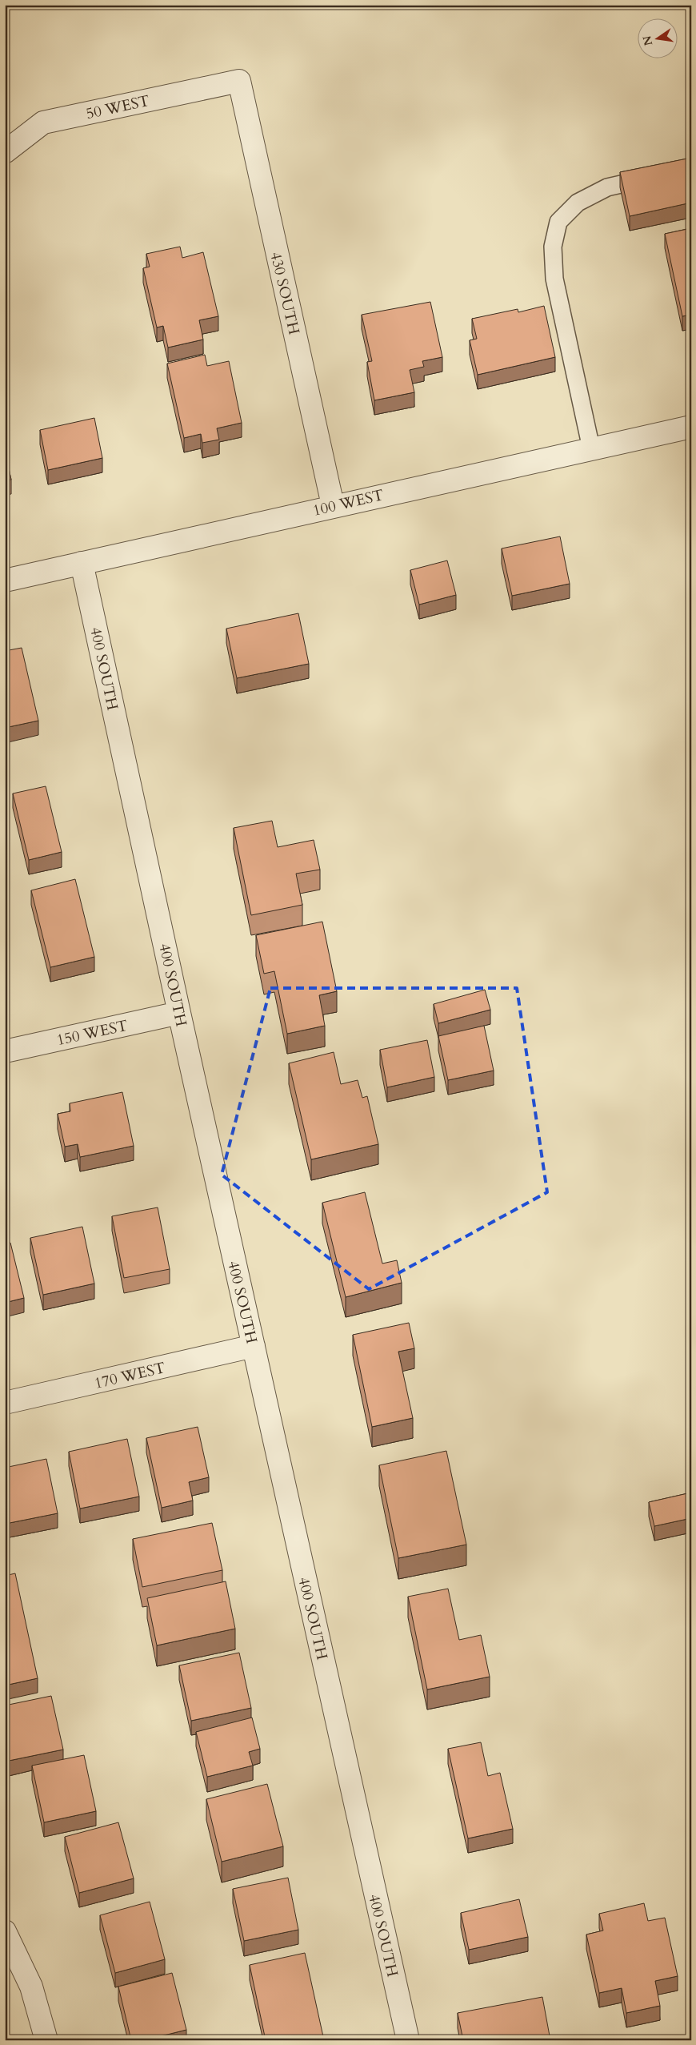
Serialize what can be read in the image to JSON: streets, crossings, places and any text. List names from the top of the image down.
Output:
{
  "streets": {
    "street": [
      "50 WEST",
      "430 SOUTH",
      "100 WEST",
      "400 SOUTH",
      "150 WEST",
      "170 WEST"
    ]
  },
  "crossings": [
    ["50 WEST", "430 SOUTH"],
    ["430 SOUTH", "100 WEST"],
    ["100 WEST", "400 SOUTH"],
    ["400 SOUTH", "150 WEST"],
    ["400 SOUTH", "170 WEST"]
  ],
  "north": "left"
}
